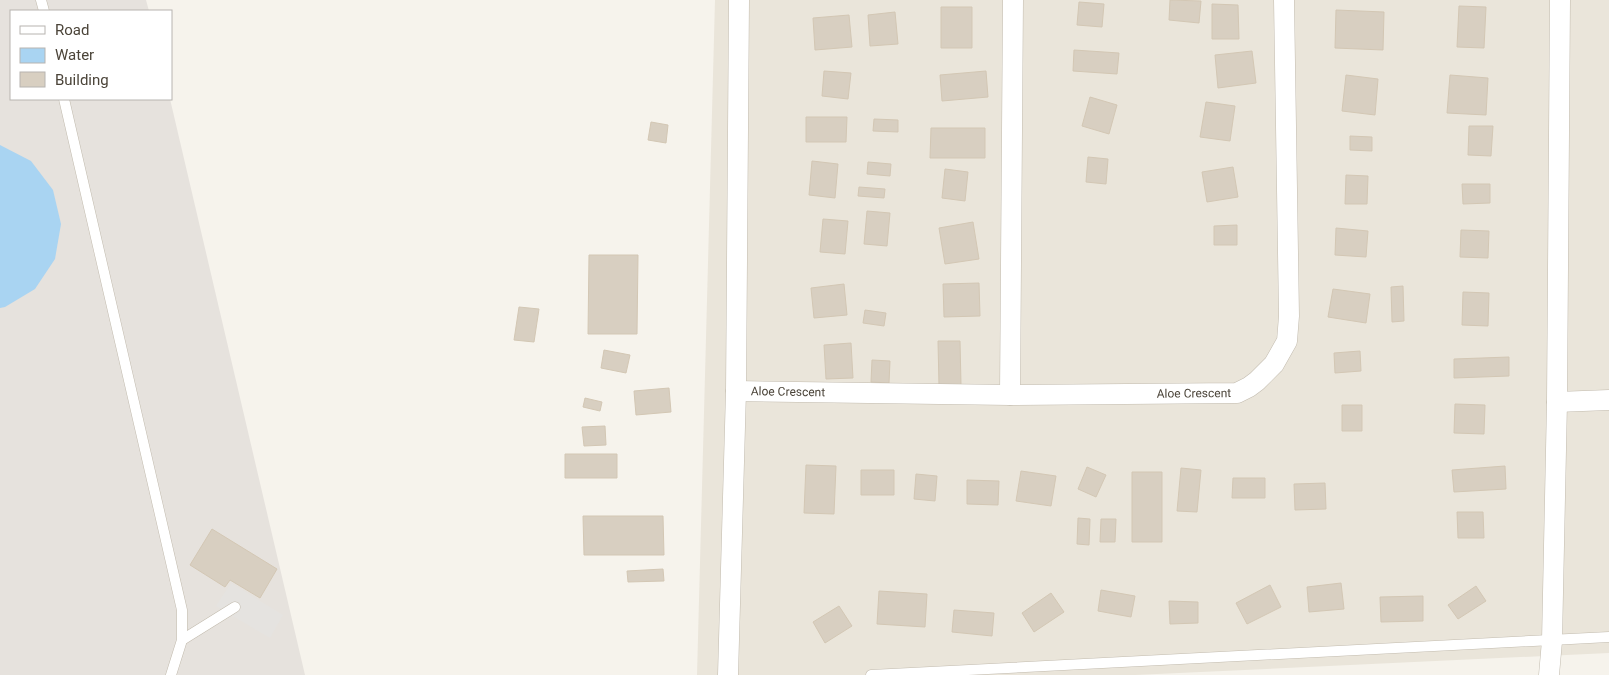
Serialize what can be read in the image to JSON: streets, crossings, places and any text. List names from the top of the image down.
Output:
{
  "streets": {
    "street": ["Aloe Crescent"]
  },
  "legend": ["Road", "Water", "Building"]
}
